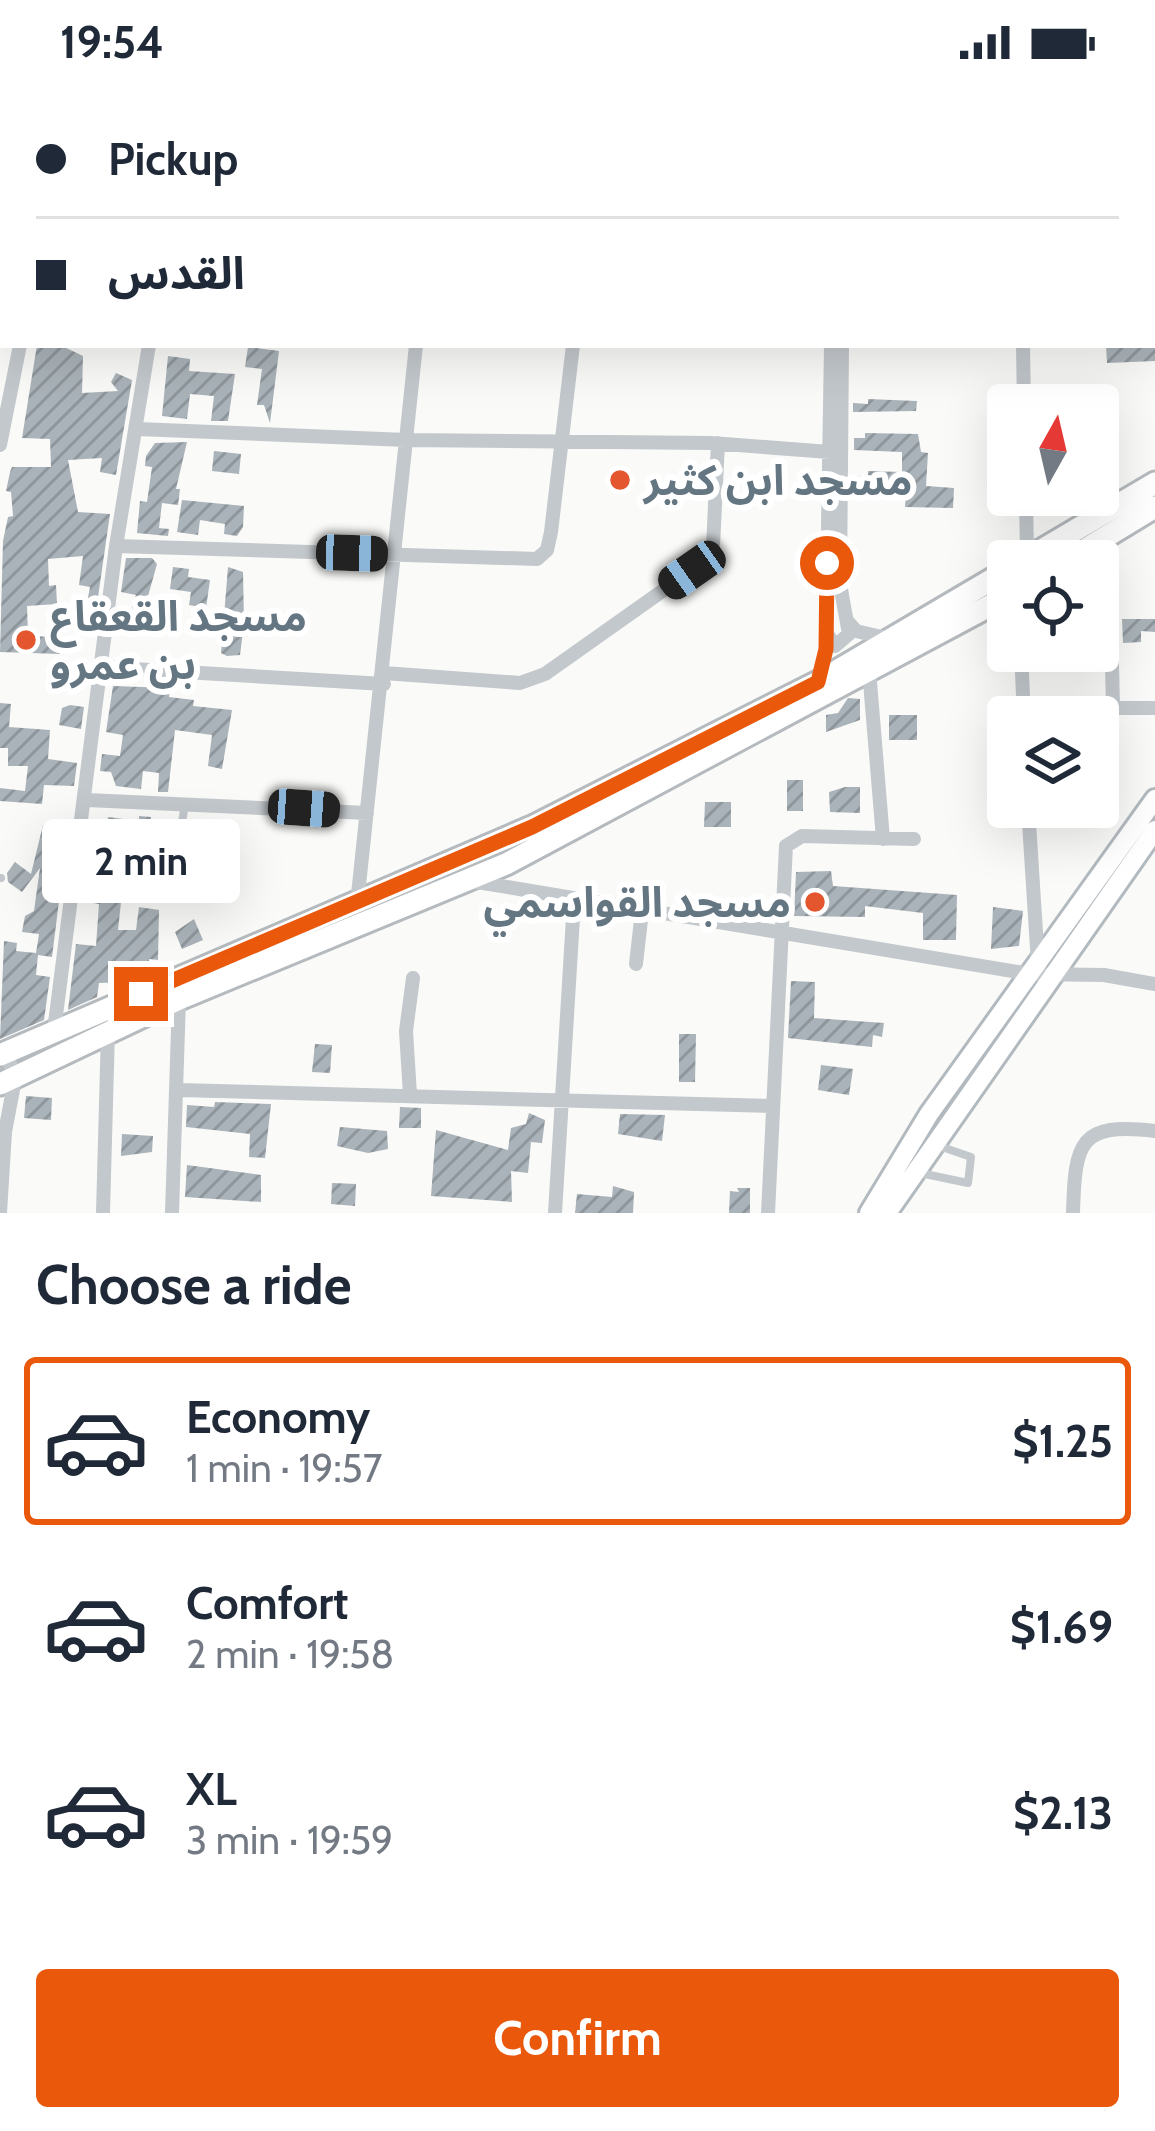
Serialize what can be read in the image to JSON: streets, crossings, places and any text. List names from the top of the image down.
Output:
{
  "places": ["مسجد ابن كثير", "مسجد القعقاع بن عمرو", "مسجد القواسمي"],
  "north": "top",
  "page": {
    "status": "19:54",
    "banner": ["Pickup", "القدس"],
    "bubble": "2 min",
    "heading": "Choose a ride",
    "list": [
      {
        "name": "Economy",
        "note": "1 min · 19:57",
        "value": "$1.25"
      },
      {
        "name": "Comfort",
        "note": "2 min · 19:58",
        "value": "$1.69"
      },
      {
        "name": "XL",
        "note": "3 min · 19:59",
        "value": "$2.13"
      }
    ],
    "buttons": "Confirm"
  }
}
